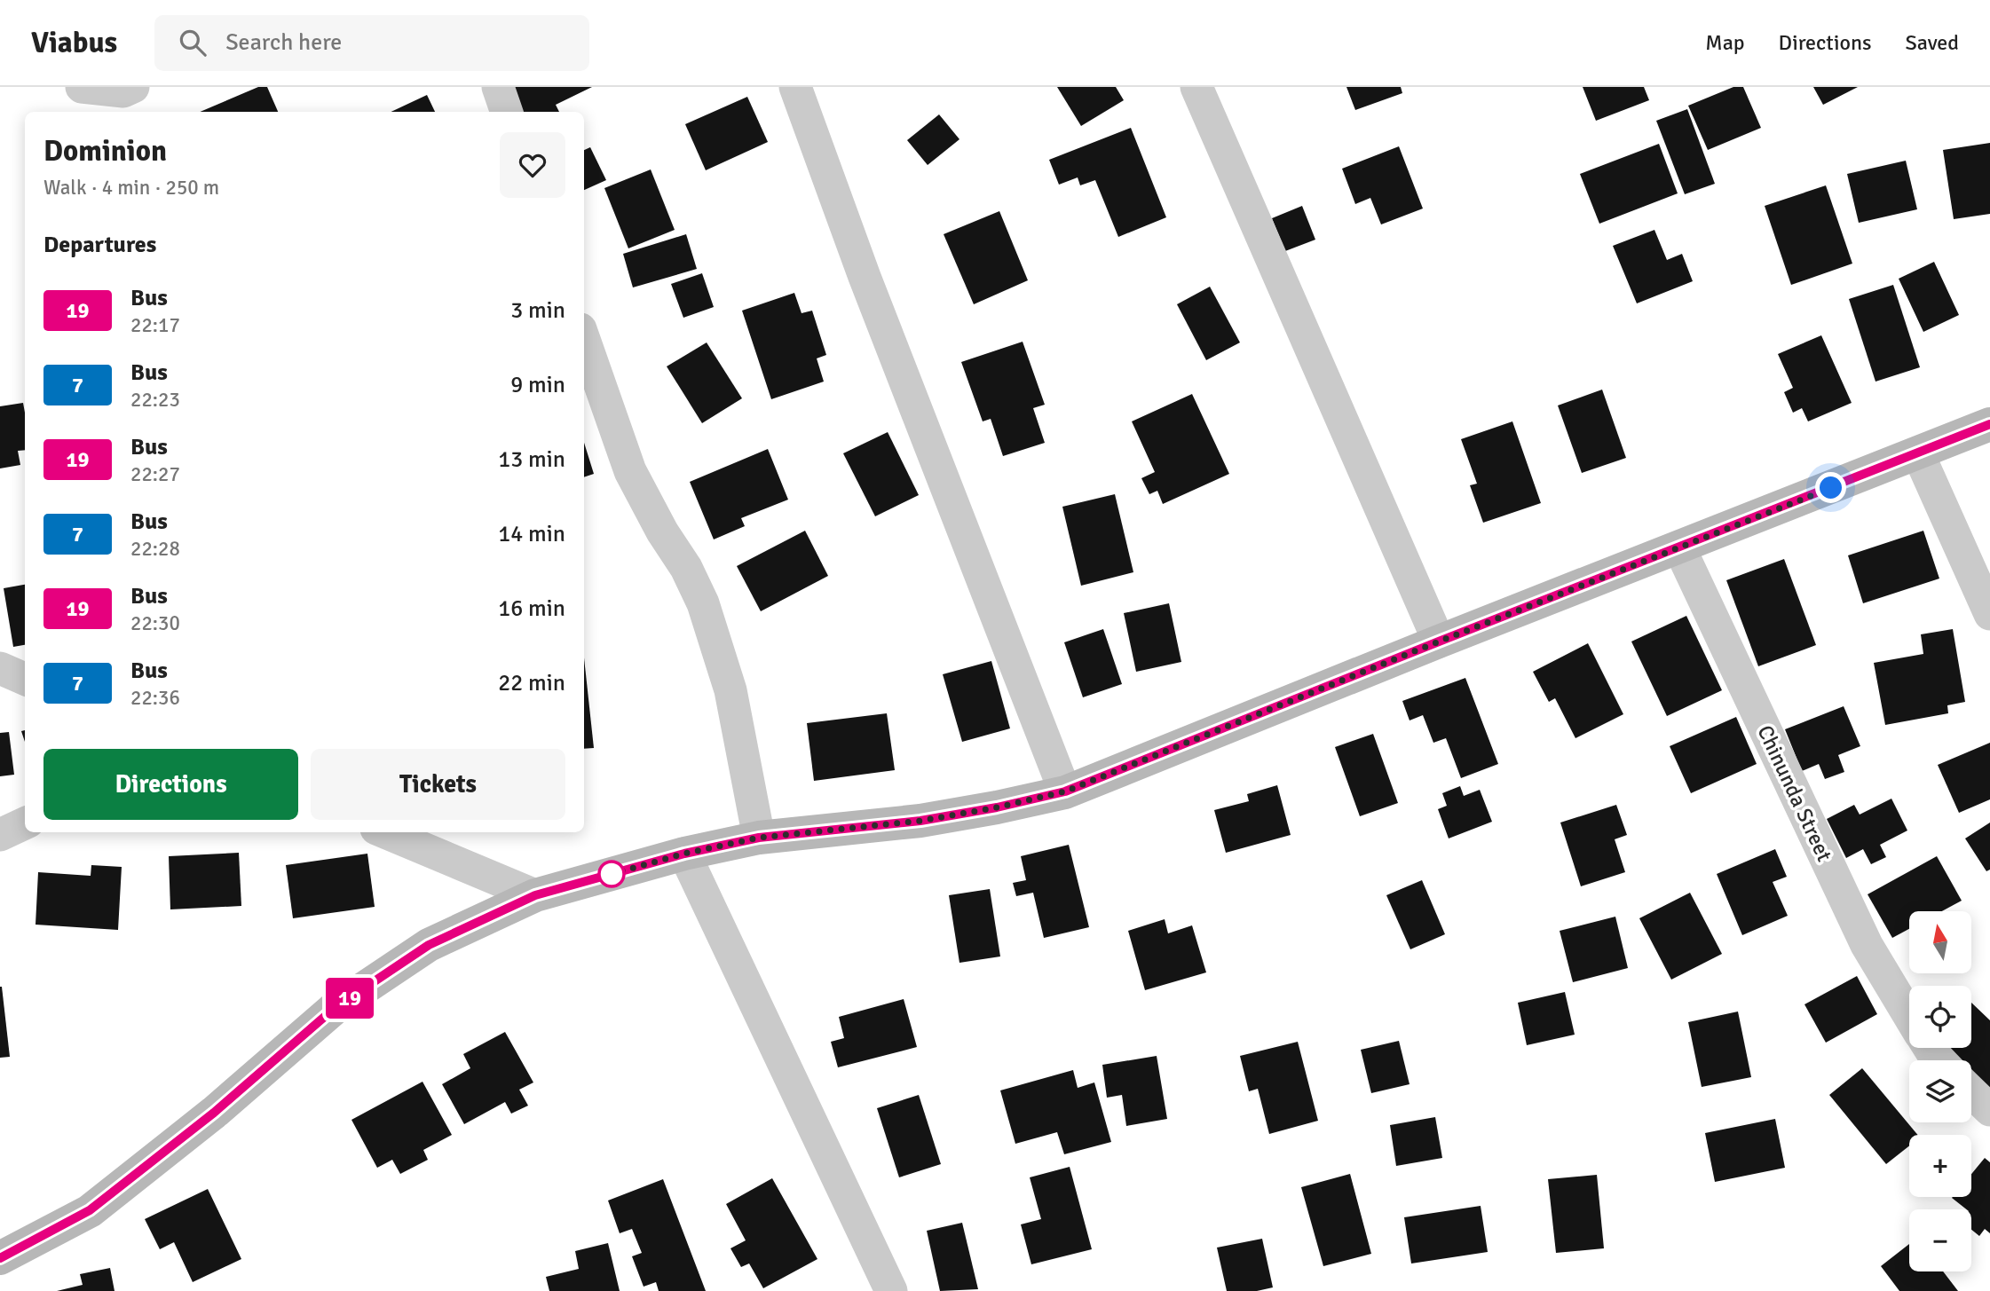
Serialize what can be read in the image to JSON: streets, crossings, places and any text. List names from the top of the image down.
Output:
{
  "streets": {
    "street": ["Chinunda Street"]
  },
  "lines": ["bus line 19"],
  "north": "top",
  "page": {
    "header": "Viabus",
    "search": "Search here",
    "nav": ["Map", "Directions", "Saved"],
    "on_map": "19",
    "heading": [
      ["Dominion", "Walk · 4 min · 250 m"],
      "Departures"
    ],
    "list": [
      {
        "mark": "19",
        "name": "Bus",
        "note": "22:17",
        "value": "3 min"
      },
      {
        "mark": "7",
        "name": "Bus",
        "note": "22:23",
        "value": "9 min"
      },
      {
        "mark": "19",
        "name": "Bus",
        "note": "22:27",
        "value": "13 min"
      },
      {
        "mark": "7",
        "name": "Bus",
        "note": "22:28",
        "value": "14 min"
      },
      {
        "mark": "19",
        "name": "Bus",
        "note": "22:30",
        "value": "16 min"
      },
      {
        "mark": "7",
        "name": "Bus",
        "note": "22:36",
        "value": "22 min"
      }
    ],
    "buttons": ["Directions", "Tickets"],
    "map_buttons": ["+", "−"]
  }
}
